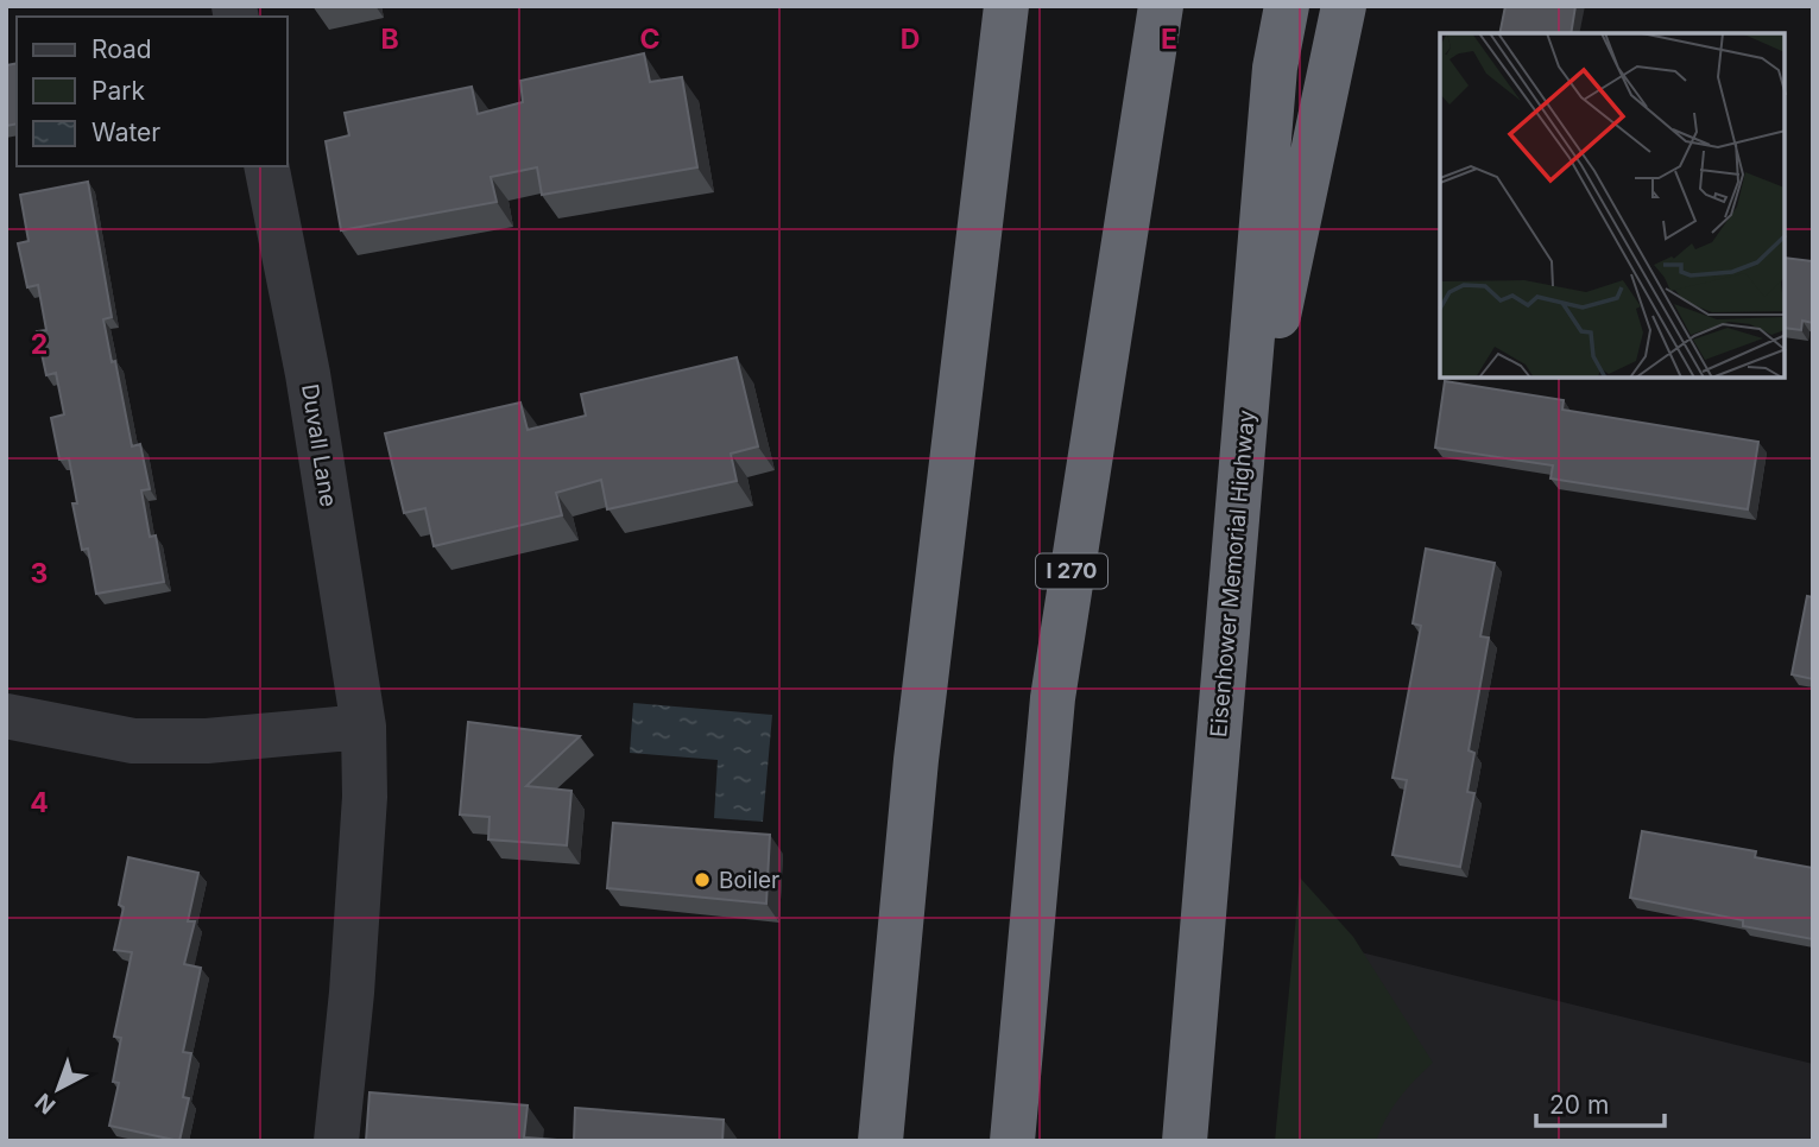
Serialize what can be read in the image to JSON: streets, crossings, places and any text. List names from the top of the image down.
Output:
{
  "streets": {
    "highway": ["I 270", "Eisenhower Memorial Highway"],
    "street": ["Duvall Lane"]
  },
  "places": ["Boiler"],
  "legend": ["Road", "Park", "Water"],
  "scale_bar": "20 m",
  "north": "bottom left",
  "grid": {
    "columns": [
      "B",
      "C",
      "D",
      "E"
    ],
    "rows": ["2", "3", "4"]
  }
}
